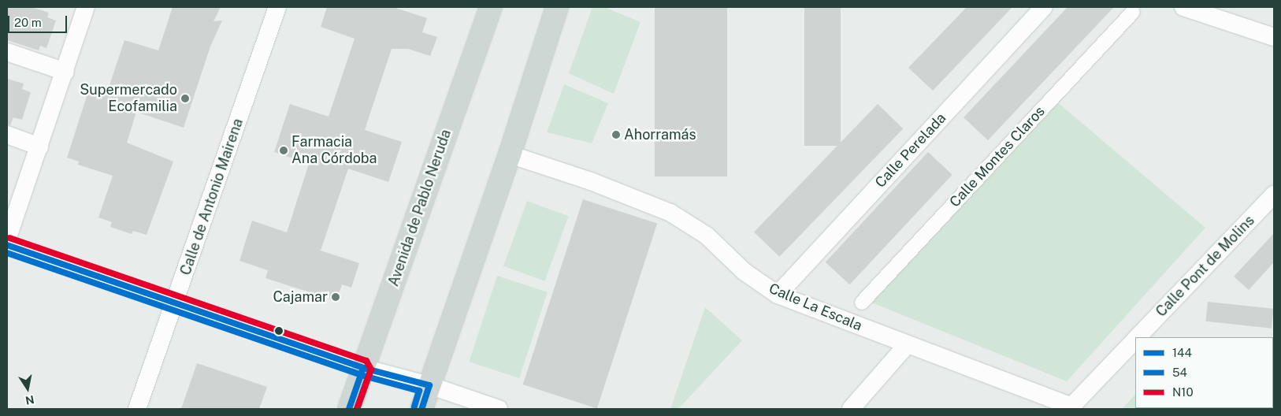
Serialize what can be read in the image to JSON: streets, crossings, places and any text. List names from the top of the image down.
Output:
{
  "streets": {
    "main road": ["Avenida de Pablo Neruda"],
    "street": [
      "Calle Perelada",
      "Calle Montes Claros",
      "Calle de Antonio Mairena",
      "Calle Pont de Molins",
      "Calle La Escala"
    ]
  },
  "crossings": [
    ["Calle Perelada", "Calle La Escala"],
    ["Calle Pont de Molins", "Calle La Escala"]
  ],
  "places": [
    "Supermercado Ecofamilia",
    "Ahorramás",
    "Farmacia Ana Córdoba",
    "Cajamar"
  ],
  "lines": ["transit line N10", "transit line 144", "transit line 54"],
  "legend": ["144", "54", "N10"],
  "scale_bar": "20 m",
  "north": "bottom"
}
